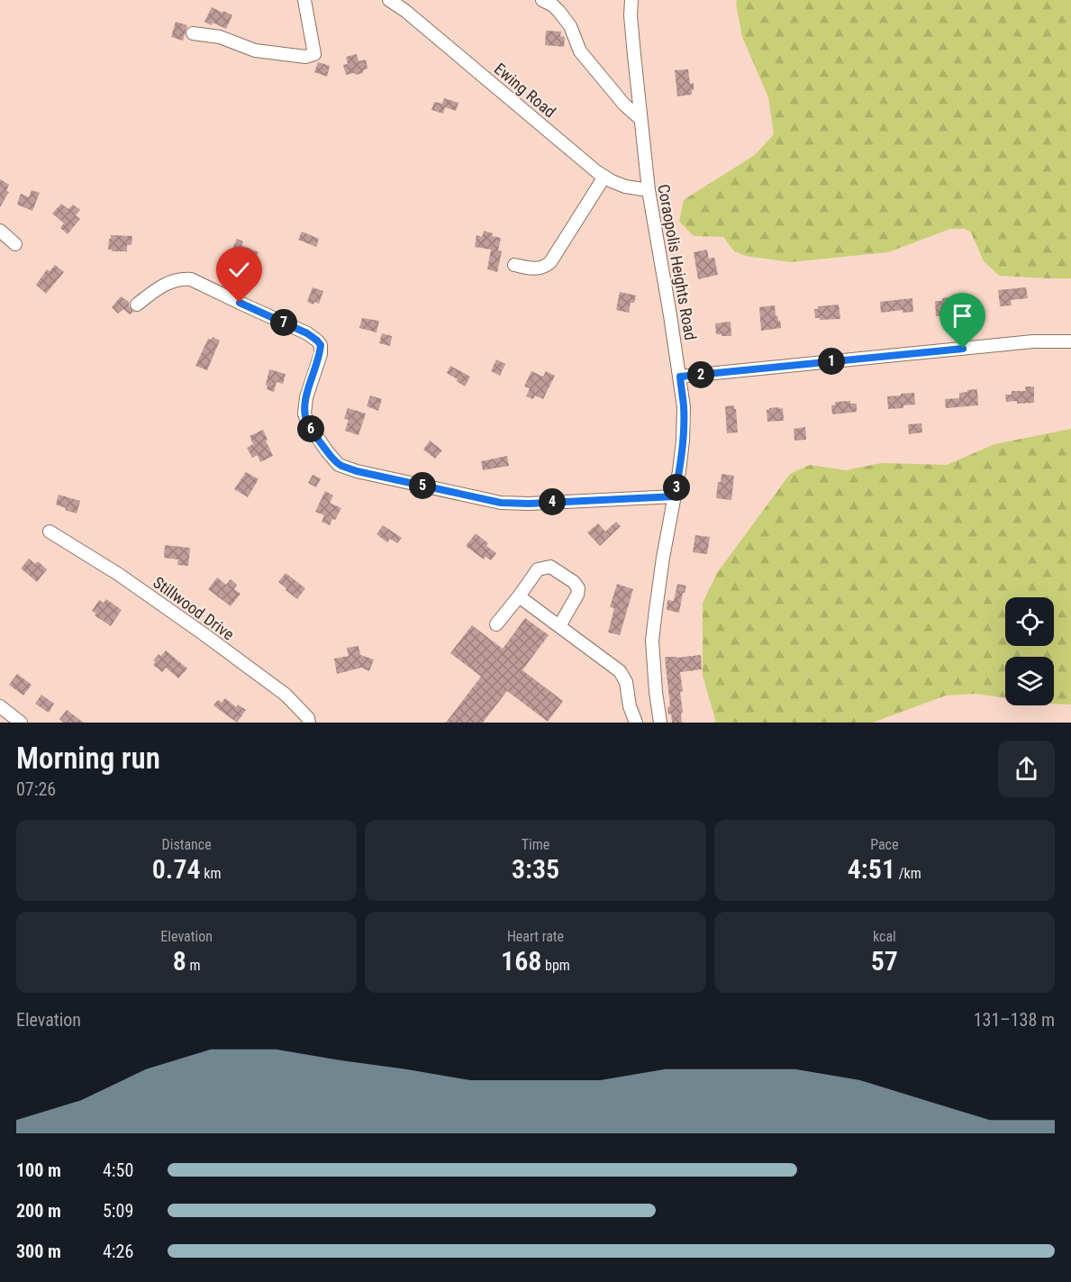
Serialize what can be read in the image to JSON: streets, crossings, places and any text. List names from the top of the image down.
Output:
{
  "streets": {
    "street": ["Ewing Road", "Coraopolis Heights Road", "Stillwood Drive"]
  },
  "crossings": [
    ["Ewing Road", "Coraopolis Heights Road"]
  ],
  "page": {
    "pins": [
      "7",
      "1",
      "2",
      "6",
      "5",
      "3",
      "4"
    ],
    "heading": ["Morning run", "07:26"],
    "stats": [
      ["Distance", "0.74 km"],
      ["Time", "3:35"],
      ["Pace", "4:51 /km"],
      ["Elevation", "8 m"],
      ["Heart rate", "168 bpm"],
      ["kcal", "57"]
    ],
    "chart": ["Elevation", "131–138 m"],
    "list": [
      {
        "name": "100 m",
        "note": "4:50"
      },
      {
        "name": "200 m",
        "note": "5:09"
      },
      {
        "name": "300 m",
        "note": "4:26"
      }
    ]
  }
}
